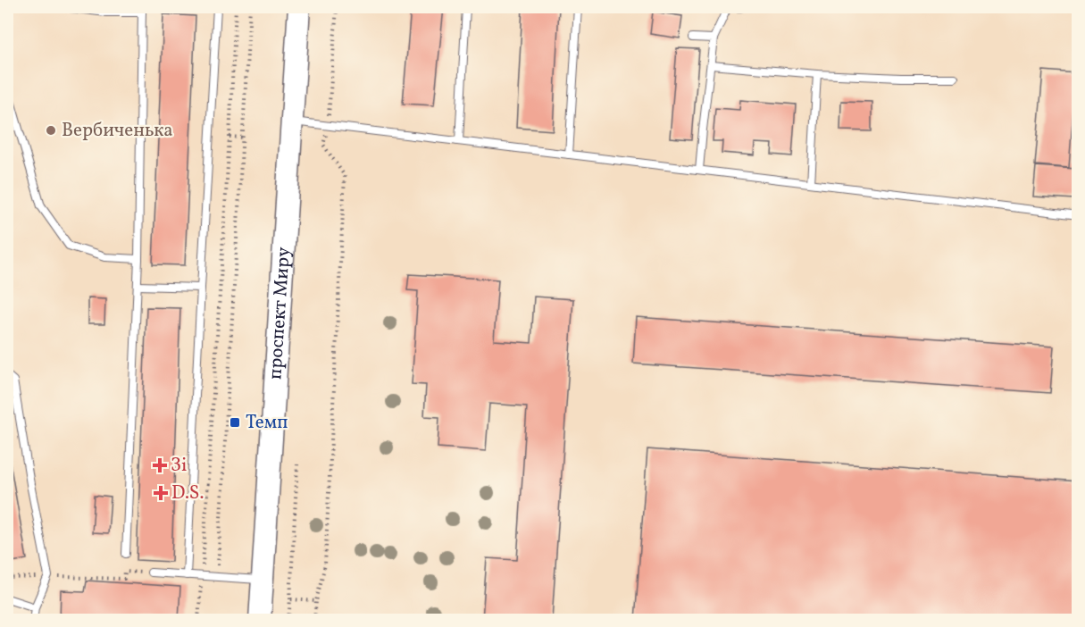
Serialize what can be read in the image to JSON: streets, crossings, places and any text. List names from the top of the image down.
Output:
{
  "streets": {
    "main road": ["проспект Миру"]
  },
  "places": {
    "other": ["Вербиченька"],
    "transit": ["Темп"],
    "health": ["Зі", "D.S."]
  }
}
